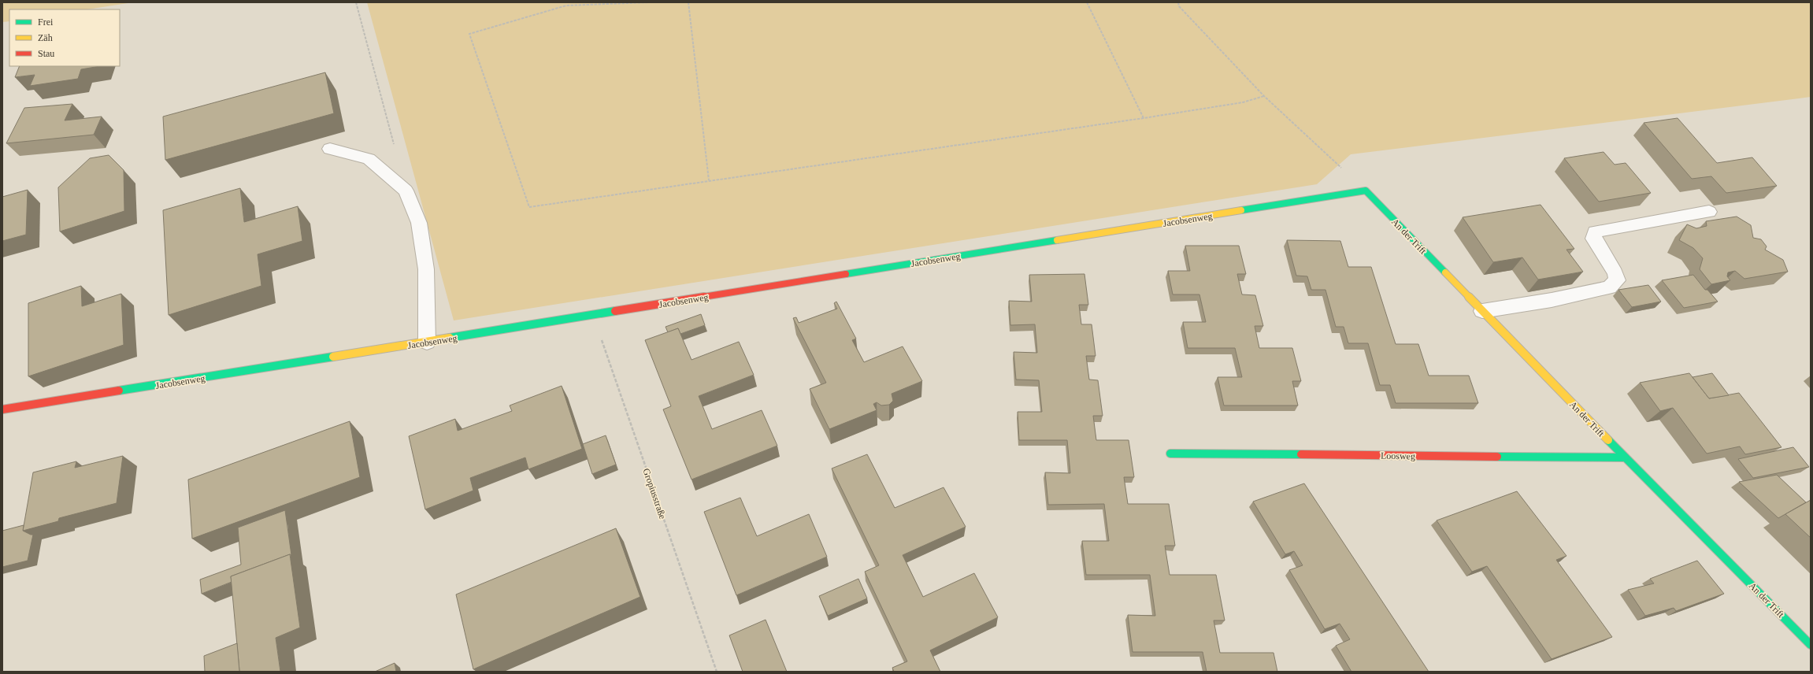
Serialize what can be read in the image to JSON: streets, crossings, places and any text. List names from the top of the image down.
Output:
{
  "streets": {
    "street": ["Jacobsenweg", "An der Trift", "Loosweg"],
    "path": ["Gropiusstraße"]
  },
  "crossings": [
    ["Jacobsenweg", "An der Trift"],
    ["Jacobsenweg", "Gropiusstraße"],
    ["An der Trift", "Loosweg"]
  ],
  "legend": ["Frei", "Zäh", "Stau"]
}
